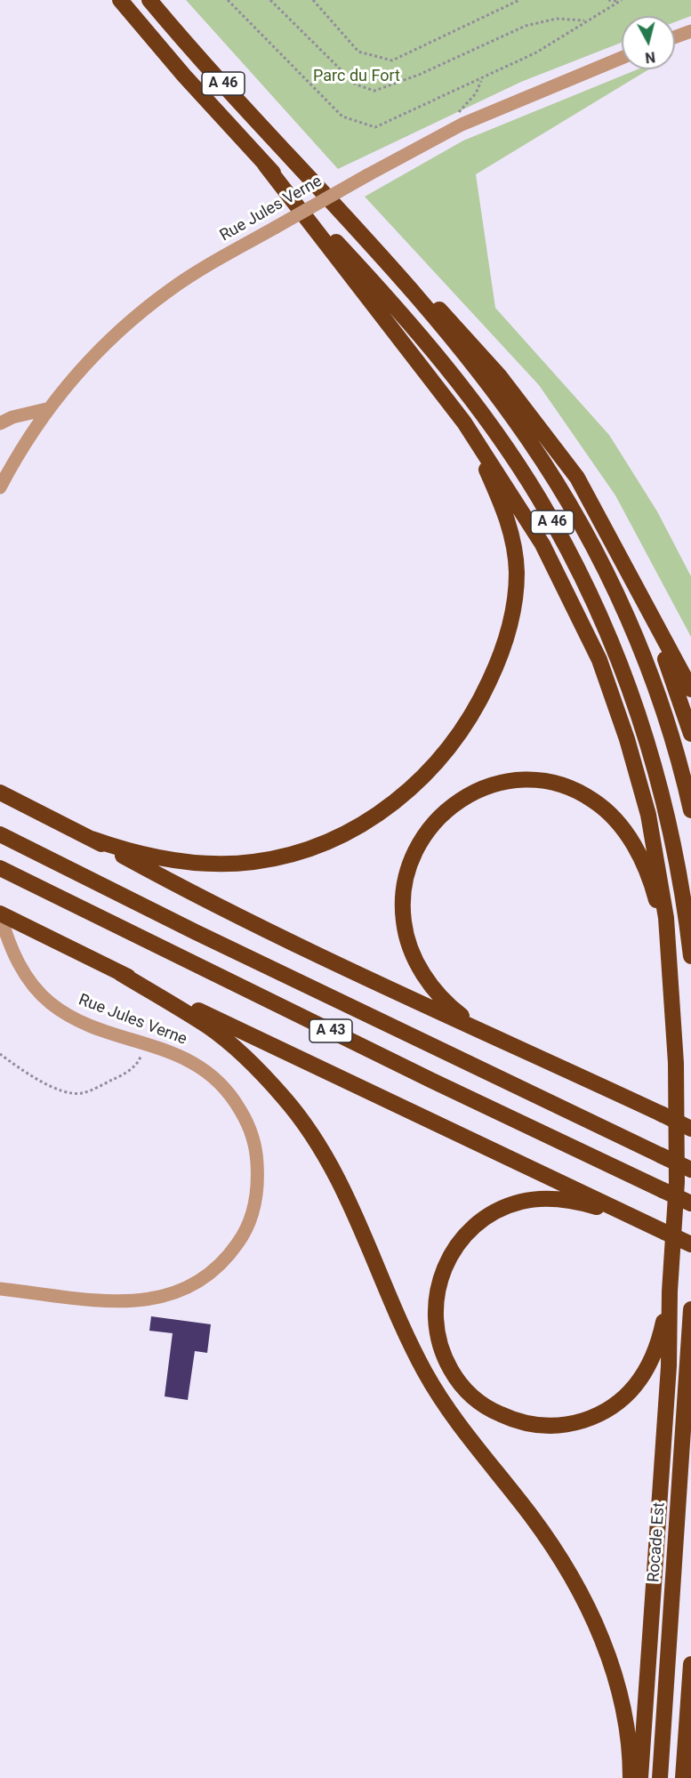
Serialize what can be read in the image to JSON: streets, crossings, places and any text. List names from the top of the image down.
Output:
{
  "streets": {
    "highway": ["A 46", "A 43", "Rocade Est"],
    "street": ["Rue Jules Verne"]
  },
  "parks": ["Parc du Fort"],
  "north": "bottom"
}
